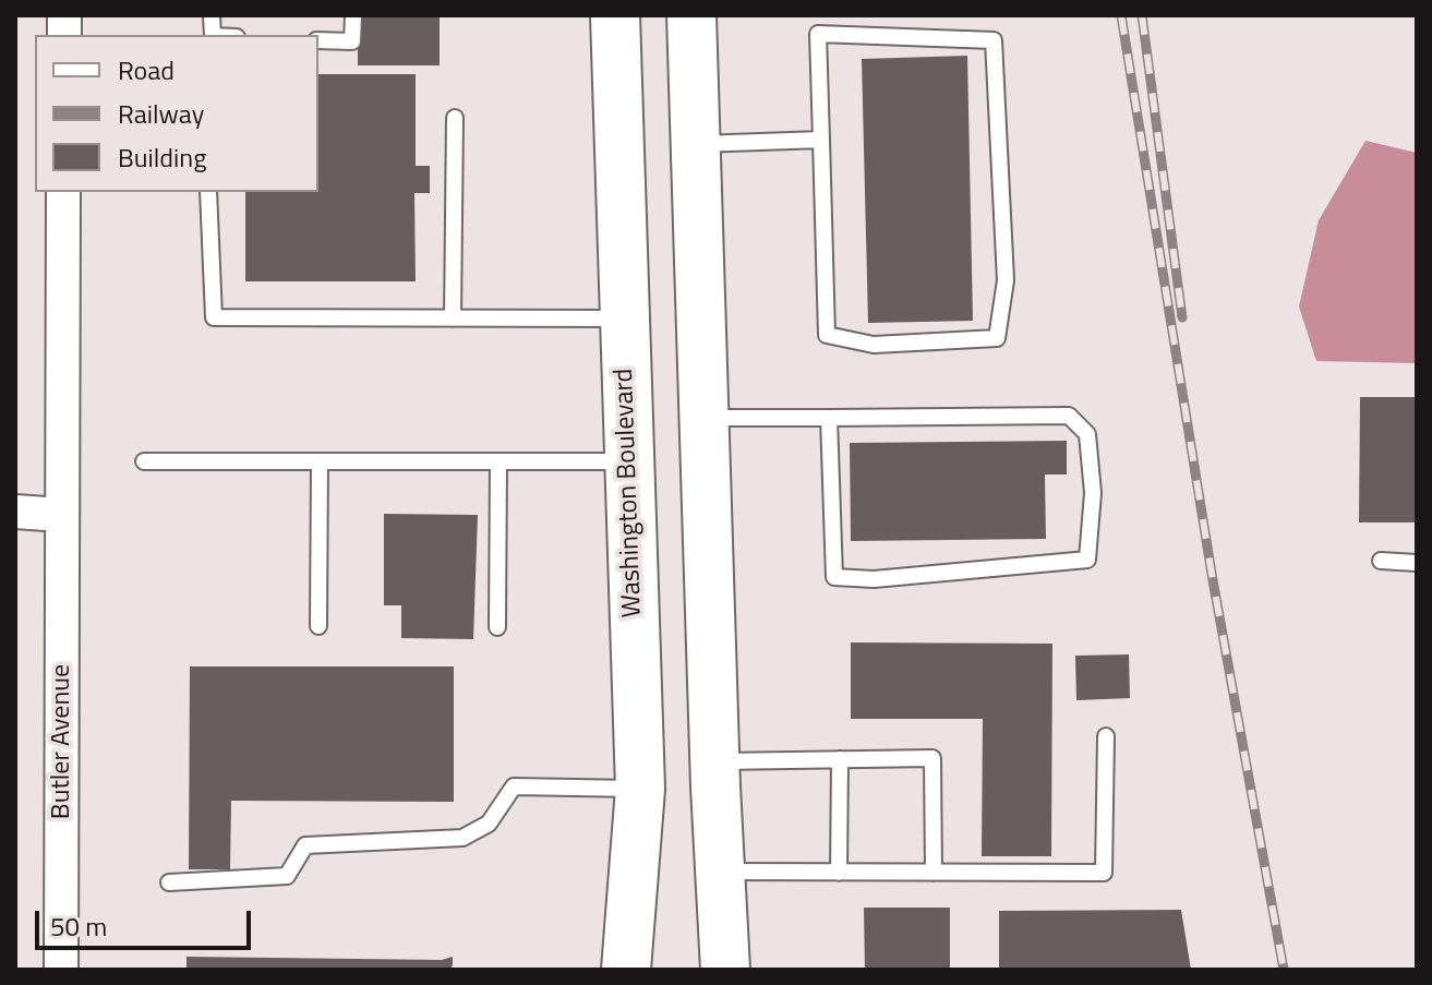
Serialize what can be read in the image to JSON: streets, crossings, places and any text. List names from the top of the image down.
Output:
{
  "streets": {
    "main road": ["Washington Boulevard"],
    "street": ["Butler Avenue"]
  },
  "legend": ["Road", "Railway", "Building"],
  "scale_bar": "50 m"
}
